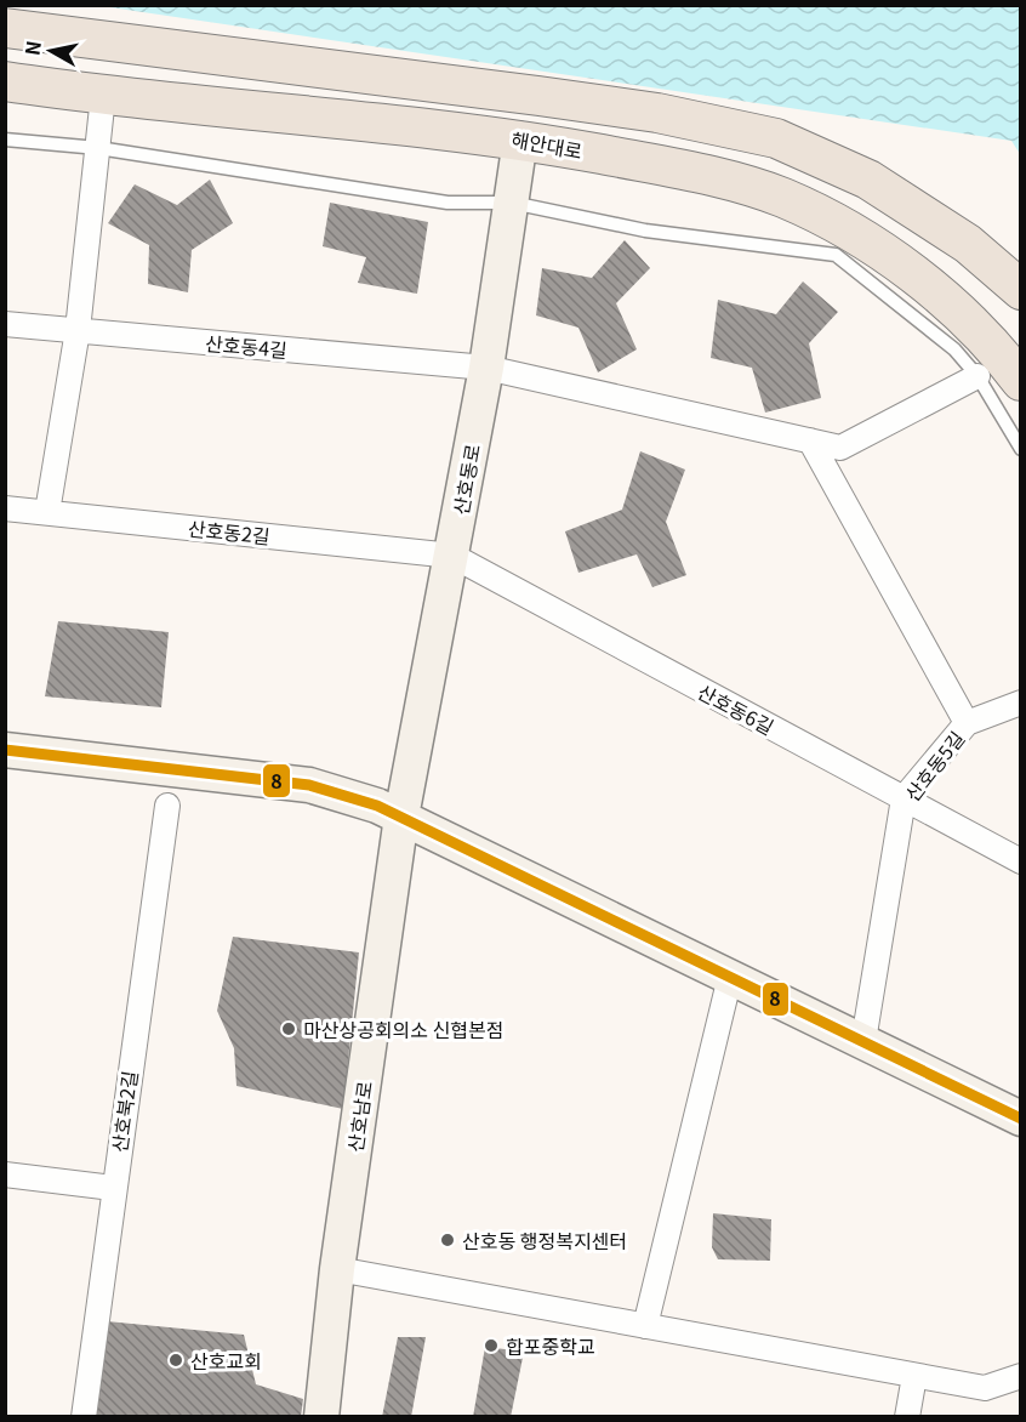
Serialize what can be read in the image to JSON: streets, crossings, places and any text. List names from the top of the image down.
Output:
{
  "streets": {
    "main road": ["해안대로", "산호동로", "산호남로"],
    "street": [
      "산호동4길",
      "산호동2길",
      "산호동6길",
      "산호동5길",
      "산호북2길"
    ]
  },
  "crossings": [
    ["해안대로", "산호동로"],
    ["산호동4길", "산호동로"],
    ["산호동4길", "산호동5길"],
    ["산호동로", "산호동2길"],
    ["산호동로", "산호동6길"],
    ["산호동로", "산호남로"],
    ["산호동2길", "산호동6길"],
    ["산호동6길", "산호동5길"]
  ],
  "places": [
    "마산상공회의소 신협본점",
    "산호동 행정복지센터",
    "합포중학교",
    "산호교회"
  ],
  "lines": ["transit line 8"],
  "north": "left"
}
